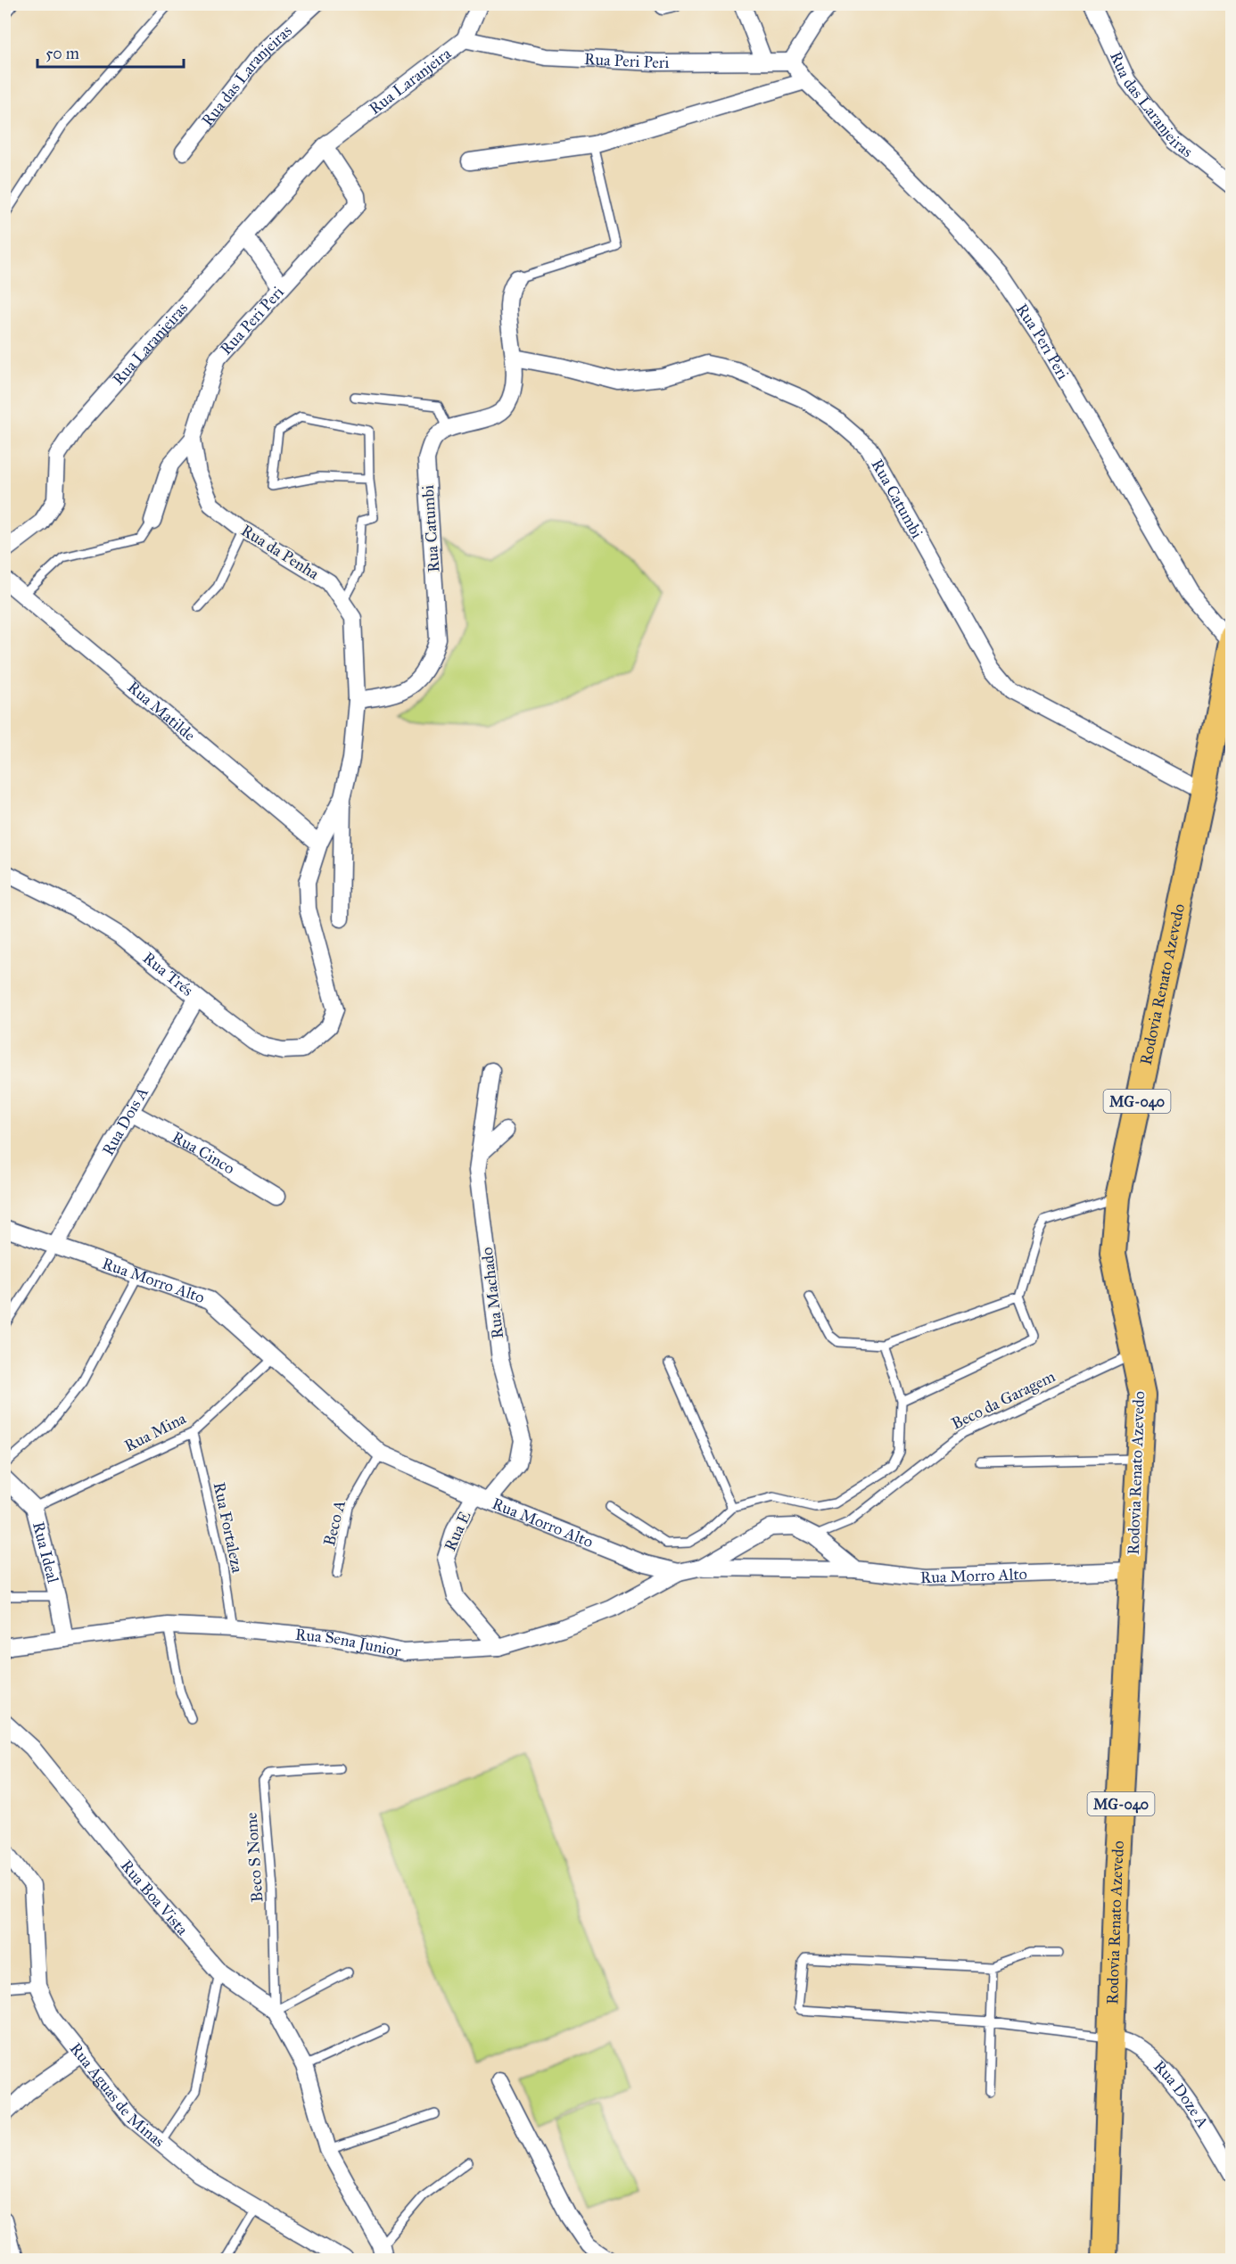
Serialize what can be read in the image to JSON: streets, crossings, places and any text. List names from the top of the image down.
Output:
{
  "streets": {
    "main road": ["Rodovia Renato Azevedo", "MG-040"],
    "street": [
      "Rua Peri Peri",
      "Rua das Laranjeiras",
      "Rua Laranjeira",
      "Rua Laranjeiras",
      "Rua Catumbi",
      "Rua da Penha",
      "Rua Matilde",
      "Rua Trés",
      "Rua Dois A",
      "Rua Cinco",
      "Rua Morro Alto",
      "Rua Machado",
      "Rua E",
      "Rua Ideal",
      "Rua Sena Junior",
      "Rua Boa Vista",
      "Rua Águas de Minas",
      "Rua Doze A"
    ],
    "lane": [
      "Beco da Garagem",
      "Rua Mina",
      "Beco A",
      "Rua Fortaleza",
      "Beco S Nome"
    ]
  },
  "crossings": [
    ["Rua Peri Peri", "Rua Laranjeira"],
    ["Rua Peri Peri", "Rua Laranjeiras"],
    ["Rua Peri Peri", "Rua da Penha"],
    ["Rua Peri Peri", "Rua Matilde"],
    ["Rua Peri Peri", "Rodovia Renato Azevedo"],
    ["Rua Laranjeira", "Rua Laranjeiras"],
    ["Rua Catumbi", "Rua da Penha"],
    ["Rua Catumbi", "Rodovia Renato Azevedo"],
    ["Rua da Penha", "Rua Matilde"],
    ["Rua da Penha", "Rua Trés"],
    ["Rua Trés", "Rua Dois A"],
    ["Rodovia Renato Azevedo", "Rua Morro Alto"],
    ["Rodovia Renato Azevedo", "Beco da Garagem"],
    ["Rodovia Renato Azevedo", "Rua Doze A"],
    ["Rua Dois A", "Rua Cinco"],
    ["Rua Dois A", "Rua Morro Alto"],
    ["Rua Morro Alto", "Rua Machado"],
    ["Rua Morro Alto", "Beco da Garagem"],
    ["Rua Morro Alto", "Rua Mina"],
    ["Rua Morro Alto", "Beco A"],
    ["Rua Morro Alto", "Rua E"],
    ["Rua Morro Alto", "Rua Sena Junior"],
    ["Rua Machado", "Rua E"],
    ["Rua Mina", "Rua Fortaleza"],
    ["Rua Mina", "Rua Ideal"],
    ["Rua Fortaleza", "Rua Sena Junior"],
    ["Rua E", "Rua Sena Junior"],
    ["Rua Ideal", "Rua Sena Junior"],
    ["Beco S Nome", "Rua Boa Vista"]
  ],
  "scale_bar": "50 m"
}
